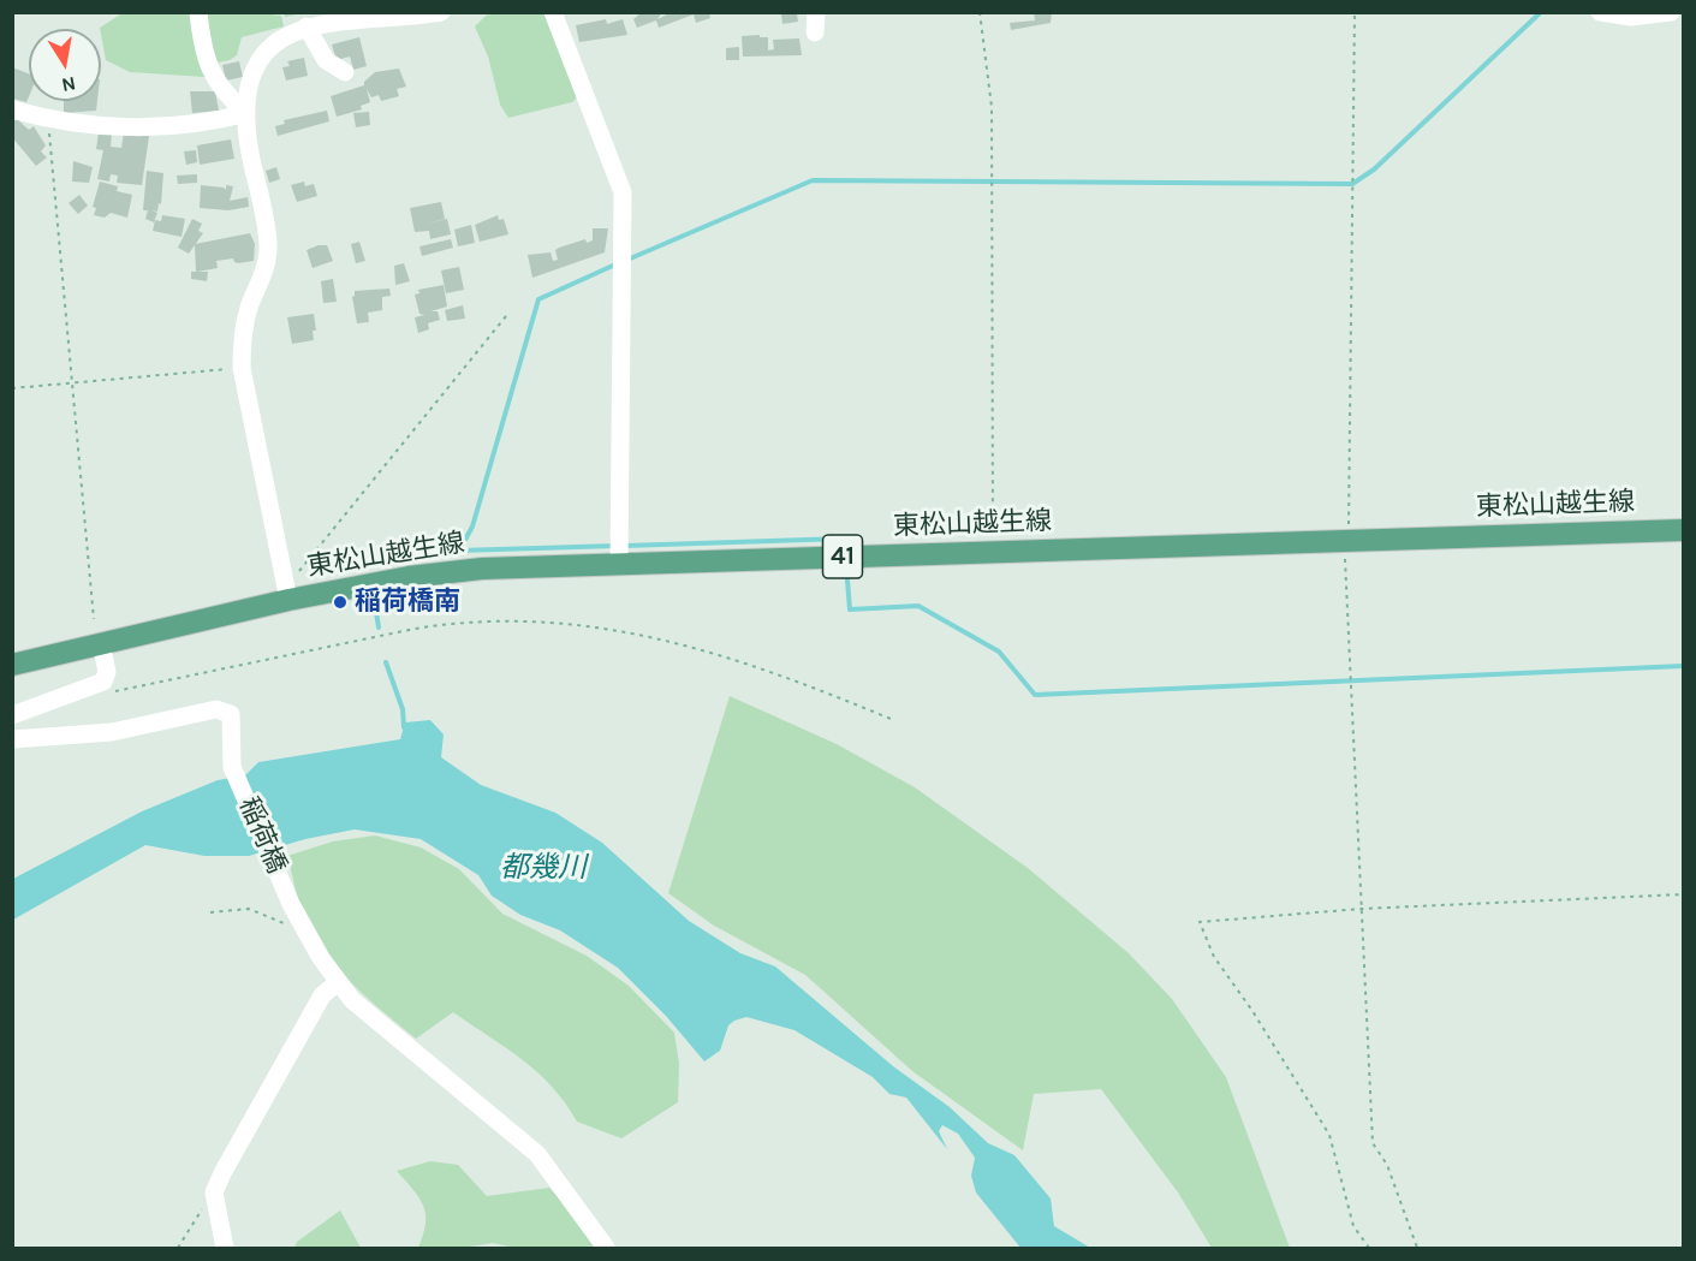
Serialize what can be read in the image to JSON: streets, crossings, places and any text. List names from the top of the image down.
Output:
{
  "streets": {
    "main road": ["東松山越生線", "41"],
    "street": ["稲荷橋"]
  },
  "water": ["都幾川"],
  "places": ["稲荷橋南"],
  "north": "bottom"
}
